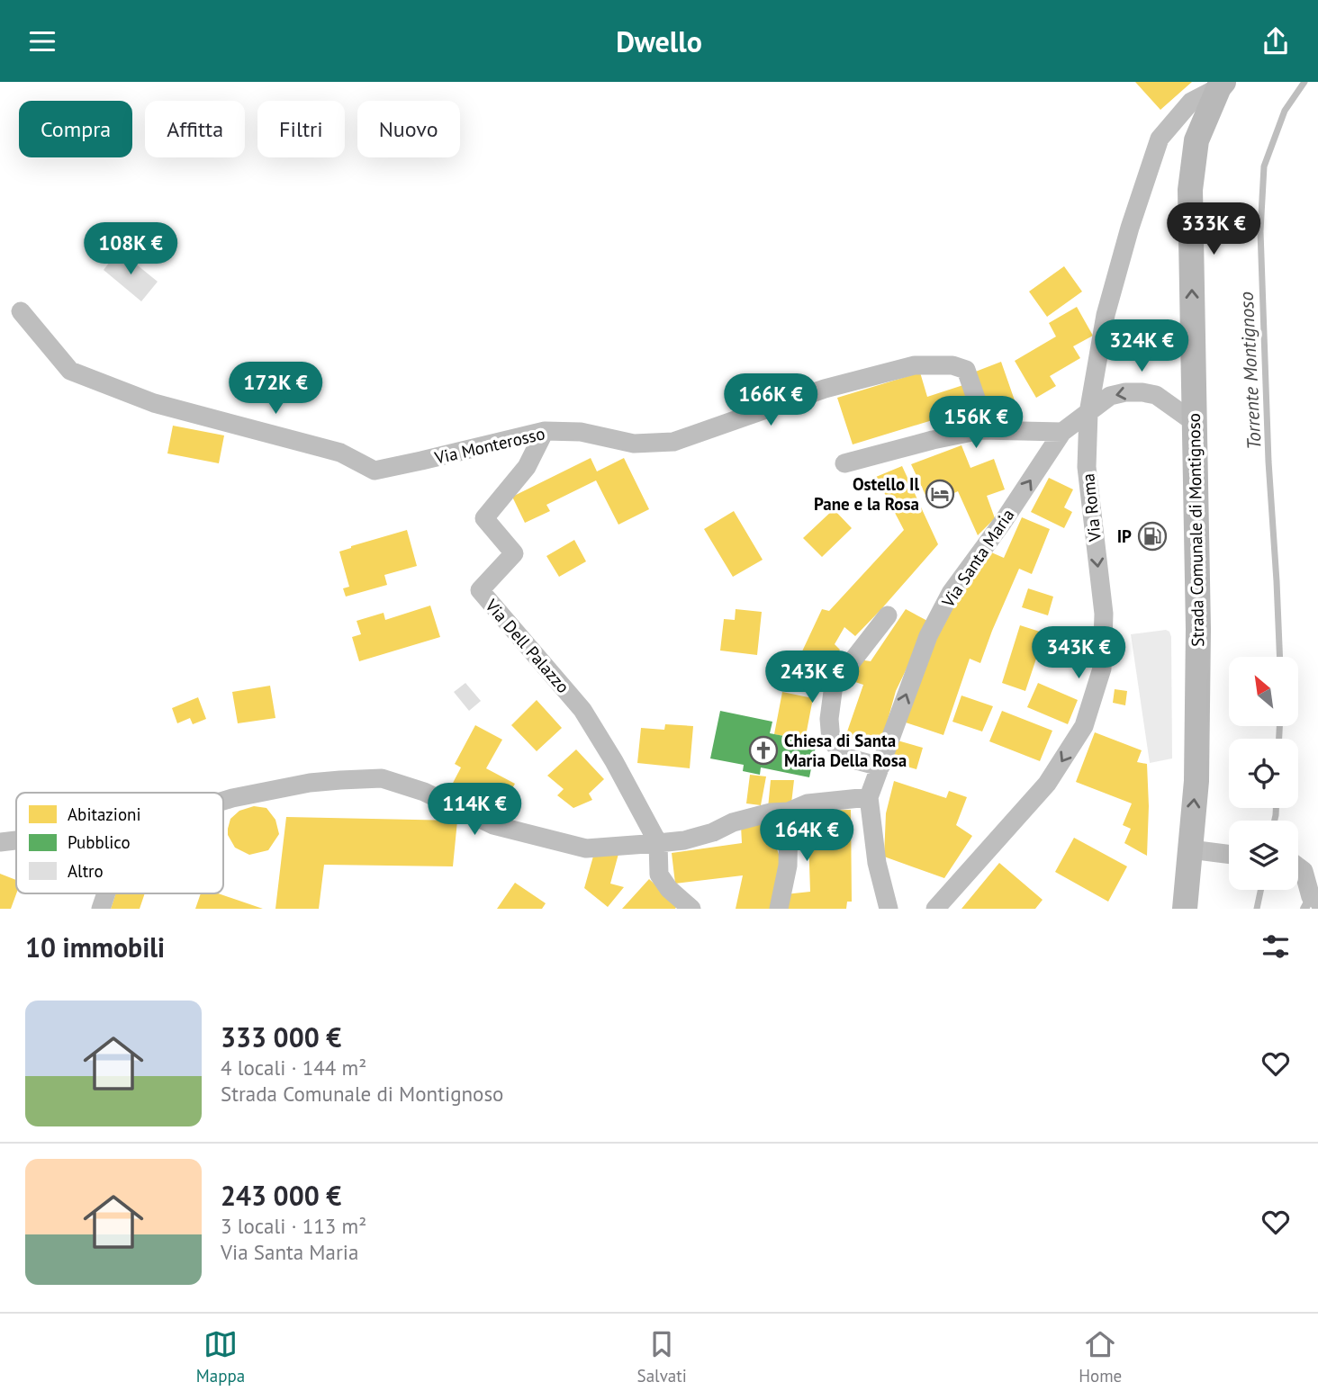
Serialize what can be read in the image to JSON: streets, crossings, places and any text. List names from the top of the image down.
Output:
{
  "streets": {
    "street": [
      "Via Monterosso",
      "Via Roma",
      "Strada Comunale di Montignoso",
      "Via Santa Maria",
      "Via Dell Palazzo"
    ]
  },
  "crossings": [
    ["Via Monterosso", "Via Dell Palazzo"],
    ["Via Roma", "Strada Comunale di Montignoso"]
  ],
  "one_way": ["Via Roma", "Strada Comunale di Montignoso", "Via Santa Maria"],
  "water": ["Torrente Montignoso"],
  "places": {
    "hotel": ["Ostello Il Pane e la Rosa"],
    "fuel station": ["IP"],
    "church": ["Chiesa di Santa Maria Della Rosa"]
  },
  "legend": ["Abitazioni", "Pubblico", "Altro"],
  "north": "top left",
  "page": {
    "header": "Dwello",
    "chip": [
      "Compra",
      "Affitta",
      "Filtri",
      "Nuovo"
    ],
    "price": [
      "333K €",
      "108K €",
      "324K €",
      "172K €",
      "166K €",
      "156K €",
      "343K €",
      "243K €",
      "114K €",
      "164K €"
    ],
    "heading": "10 immobili",
    "list": [
      {
        "name": "333 000 €",
        "note": "4 locali · 144 m² · Strada Comunale di Montignoso"
      },
      {
        "name": "243 000 €",
        "note": "3 locali · 113 m² · Via Santa Maria"
      }
    ],
    "tabs": ["Mappa", "Salvati", "Home"]
  }
}
